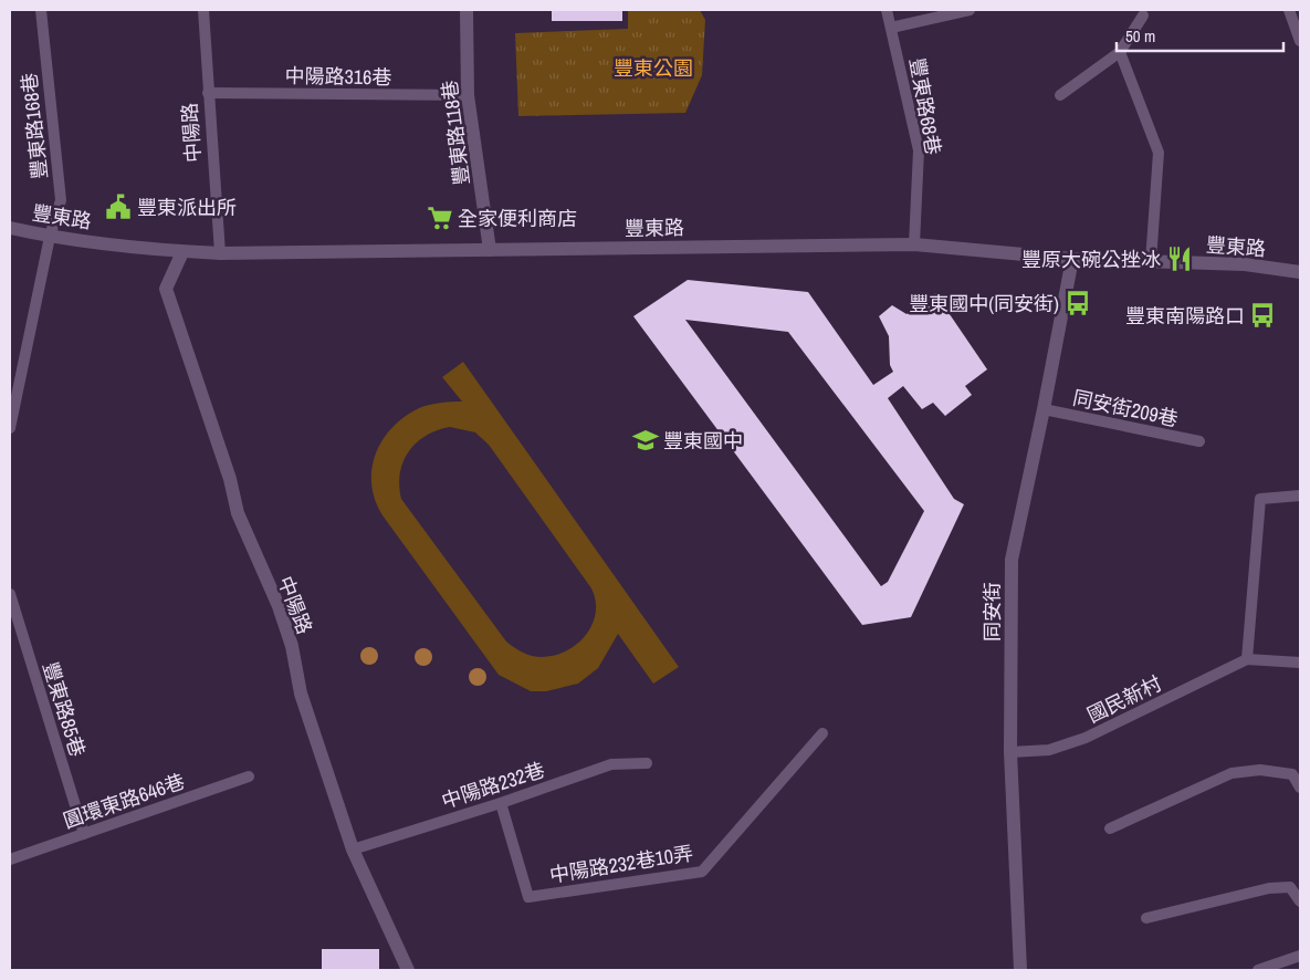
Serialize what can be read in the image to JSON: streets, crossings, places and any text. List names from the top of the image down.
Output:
{
  "streets": {
    "street": [
      "中陽路",
      "豐東路118巷",
      "豐東路",
      "同安街"
    ],
    "lane": [
      "中陽路316巷",
      "豐東路68巷",
      "豐東路168巷",
      "同安街209巷",
      "國民新村",
      "豐東路85巷",
      "中陽路232巷",
      "圓環東路646巷",
      "中陽路232巷10弄"
    ]
  },
  "crossings": [
    ["中陽路316巷", "中陽路"],
    ["中陽路316巷", "豐東路118巷"],
    ["豐東路68巷", "豐東路"],
    ["豐東路168巷", "豐東路"],
    ["中陽路", "豐東路"],
    ["中陽路", "中陽路232巷"],
    ["豐東路118巷", "豐東路"],
    ["豐東路", "同安街"],
    ["同安街209巷", "同安街"],
    ["同安街", "國民新村"],
    ["豐東路85巷", "圓環東路646巷"],
    ["中陽路232巷", "中陽路232巷10弄"]
  ],
  "parks": ["豐東公園"],
  "places": {
    "public building": ["豐東派出所"],
    "supermarket": ["全家便利商店"],
    "restaurant": ["豐原大碗公挫冰"],
    "bus stop": ["豐東國中(同安街)", "豐東南陽路口"],
    "school or university": ["豐東國中"]
  },
  "scale_bar": "50 m"
}
